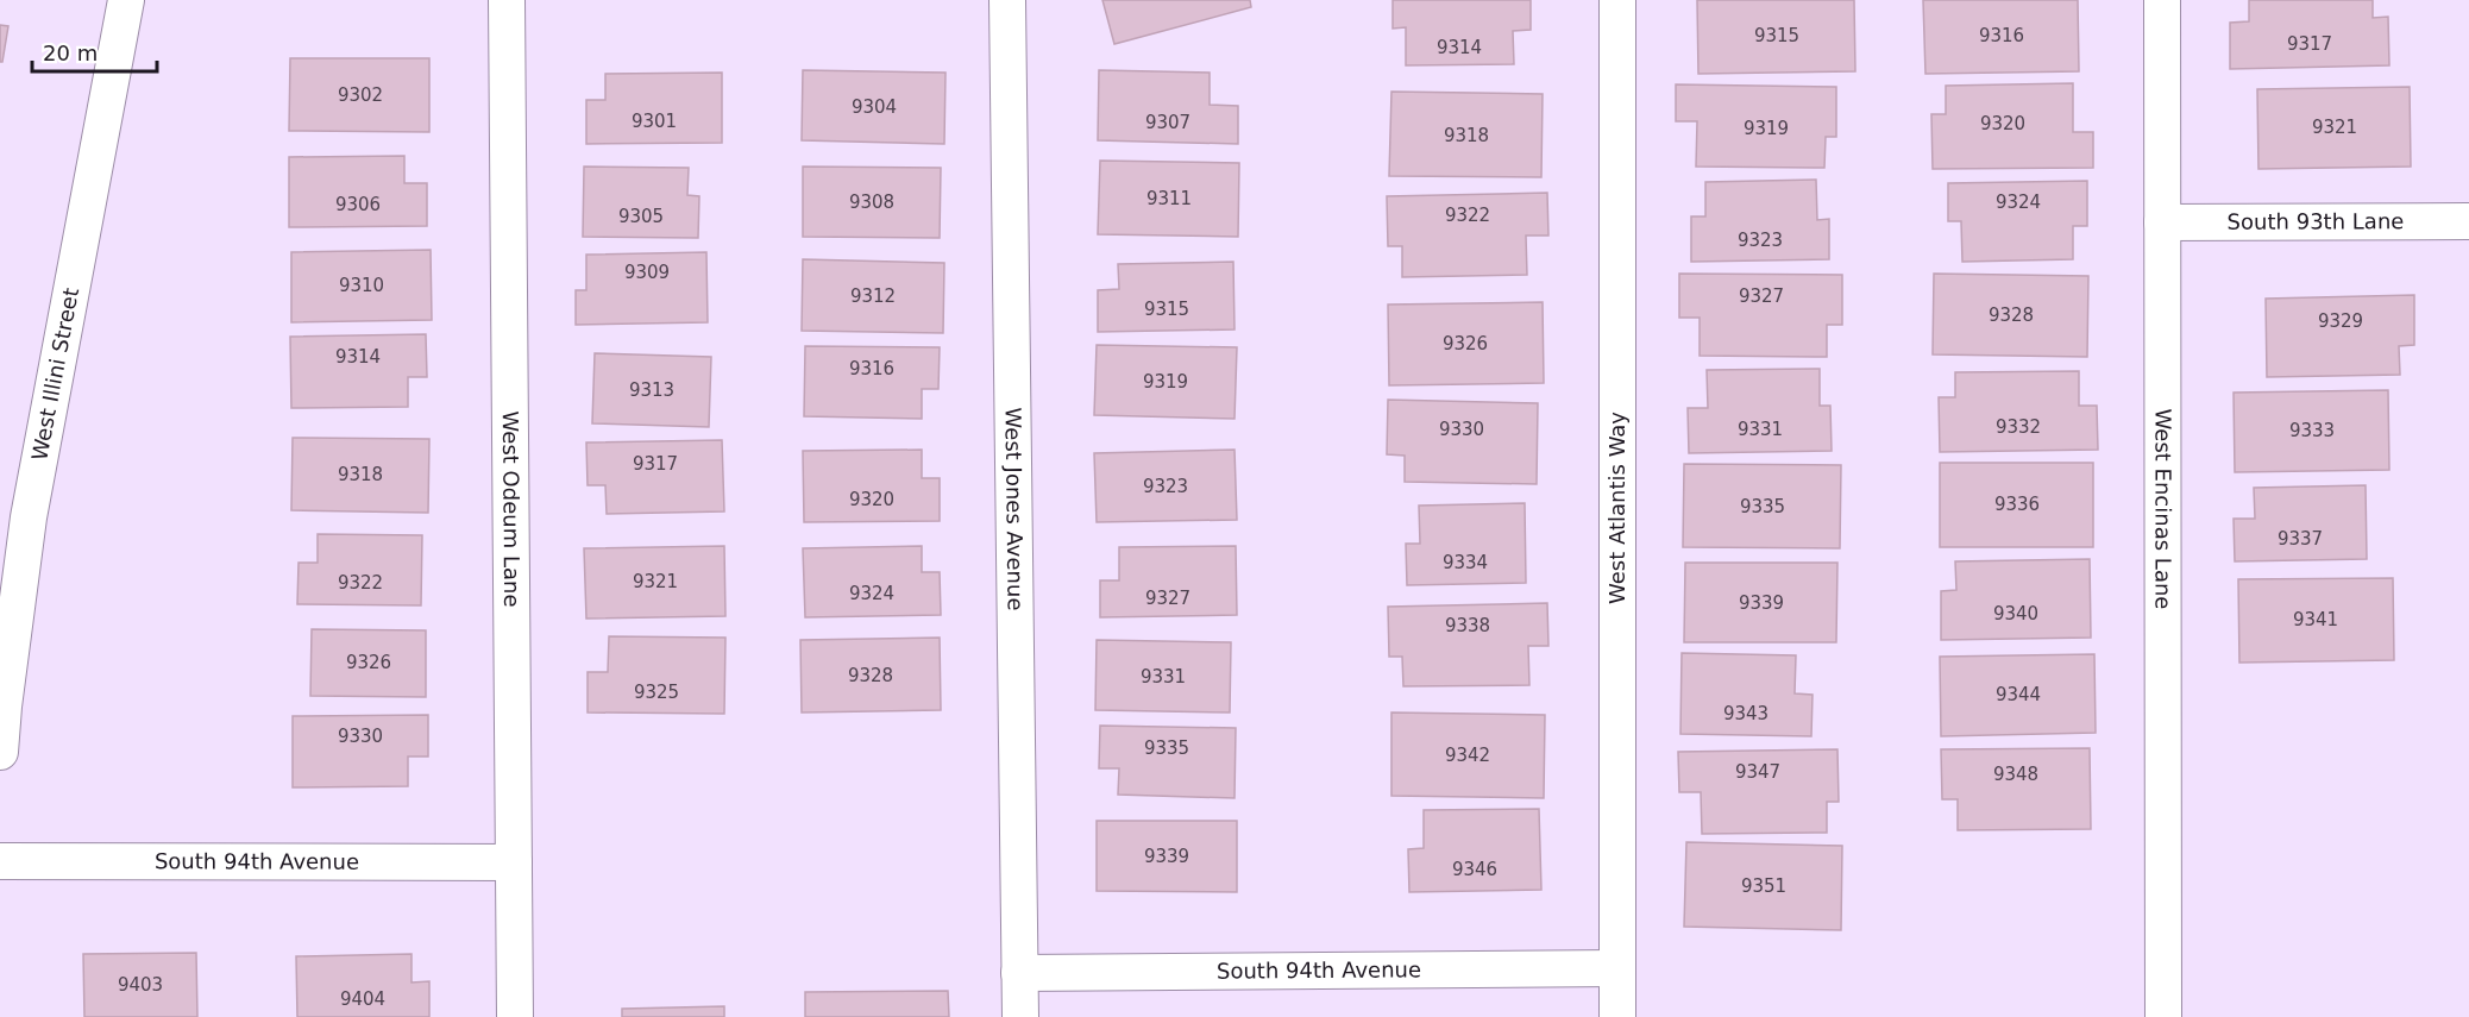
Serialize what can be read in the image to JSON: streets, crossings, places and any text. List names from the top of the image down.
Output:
{
  "streets": {
    "street": [
      "South 93th Lane",
      "West Illini Street",
      "West Atlantis Way",
      "West Odeum Lane",
      "West Jones Avenue",
      "West Encinas Lane",
      "South 94th Avenue"
    ]
  },
  "crossings": [
    ["South 93th Lane", "West Encinas Lane"],
    ["West Atlantis Way", "South 94th Avenue"],
    ["West Odeum Lane", "South 94th Avenue"],
    ["West Jones Avenue", "South 94th Avenue"]
  ],
  "house_numbers": [
    "9315",
    "9316",
    "9317",
    "9314",
    "9302",
    "9304",
    "9301",
    "9307",
    "9320",
    "9321",
    "9319",
    "9318",
    "9311",
    "9308",
    "9324",
    "9306",
    "9322",
    "9305",
    "9323",
    "9309",
    "9310",
    "9312",
    "9327",
    "9315",
    "9328",
    "9329",
    "9326",
    "9314",
    "9316",
    "9319",
    "9313",
    "9332",
    "9330",
    "9331",
    "9333",
    "9317",
    "9318",
    "9323",
    "9320",
    "9336",
    "9335",
    "9337",
    "9334",
    "9321",
    "9322",
    "9324",
    "9327",
    "9339",
    "9340",
    "9341",
    "9338",
    "9326",
    "9328",
    "9331",
    "9325",
    "9344",
    "9343",
    "9330",
    "9335",
    "9342",
    "9347",
    "9348",
    "9339",
    "9346",
    "9351",
    "9403",
    "9404"
  ],
  "scale_bar": "20 m"
}
